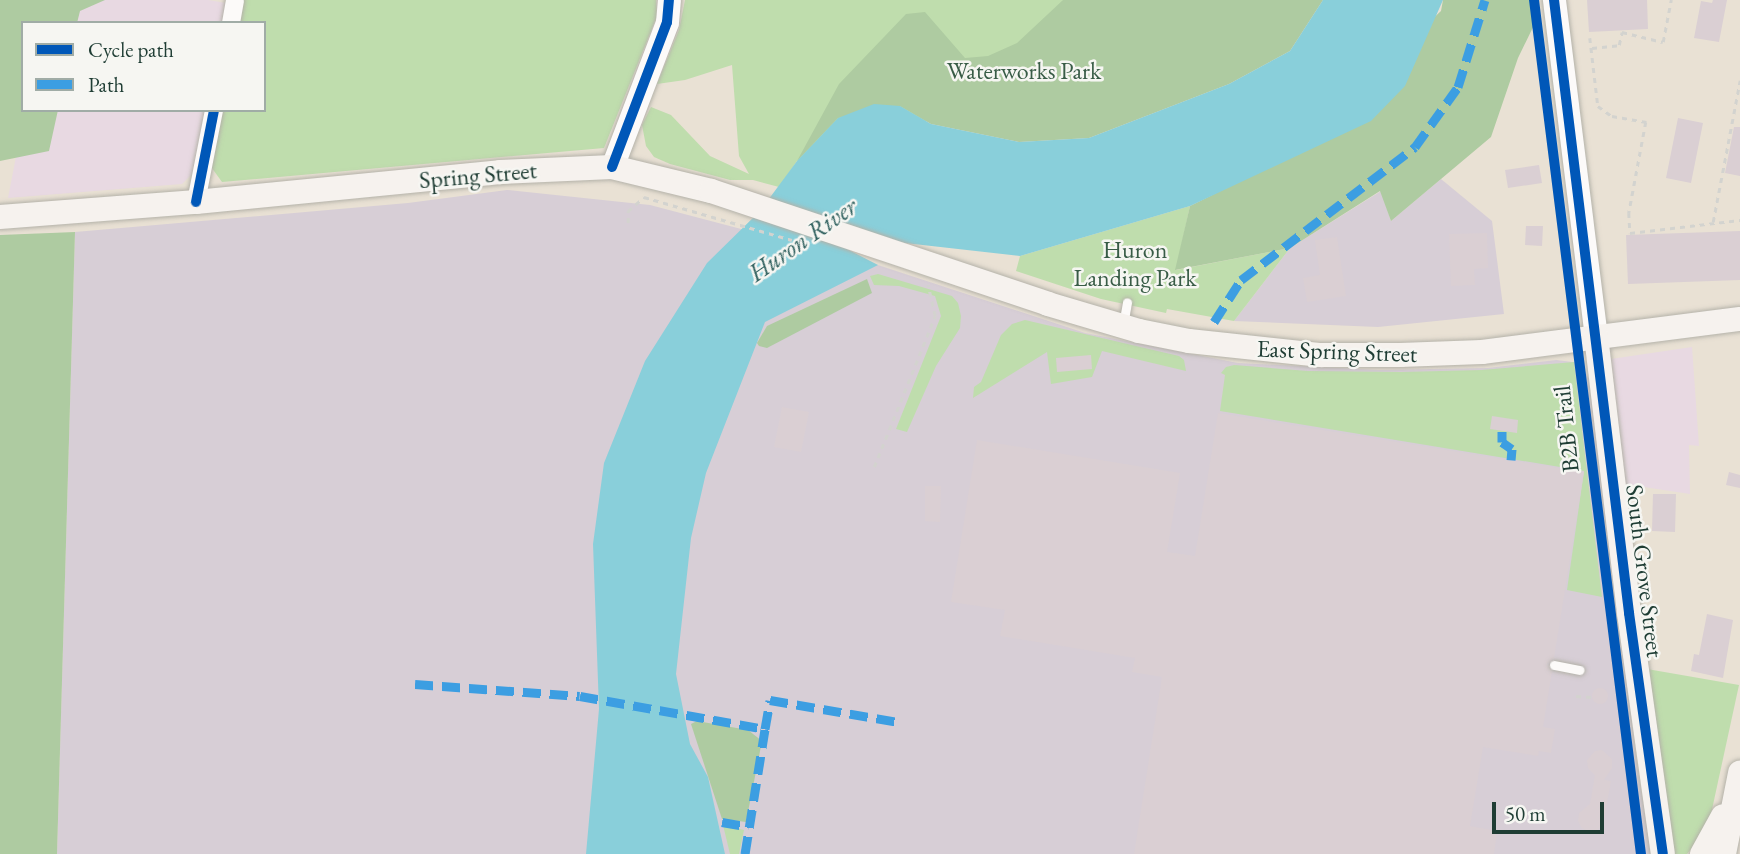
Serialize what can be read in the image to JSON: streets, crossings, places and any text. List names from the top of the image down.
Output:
{
  "streets": {
    "main road": ["Spring Street", "East Spring Street", "South Grove Street"],
    "cycle path": ["B2B Trail"]
  },
  "crossings": [
    ["Spring Street", "East Spring Street"],
    ["East Spring Street", "South Grove Street"]
  ],
  "water": ["Huron River"],
  "parks": ["Waterworks Park", "Huron Landing Park"],
  "legend": ["Cycle path", "Path"],
  "scale_bar": "50 m"
}
